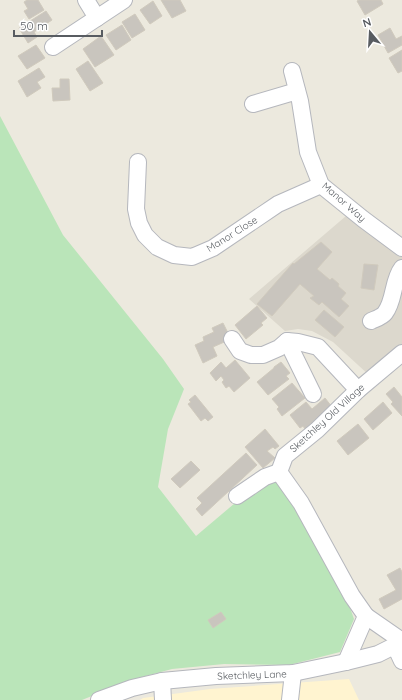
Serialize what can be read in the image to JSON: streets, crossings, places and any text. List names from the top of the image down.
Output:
{
  "streets": {
    "street": [
      "Manor Way",
      "Manor Close",
      "Sketchley Old Village",
      "Sketchley Lane"
    ]
  },
  "crossings": [
    ["Manor Way", "Manor Close"]
  ],
  "scale_bar": "50 m",
  "north": "top"
}
